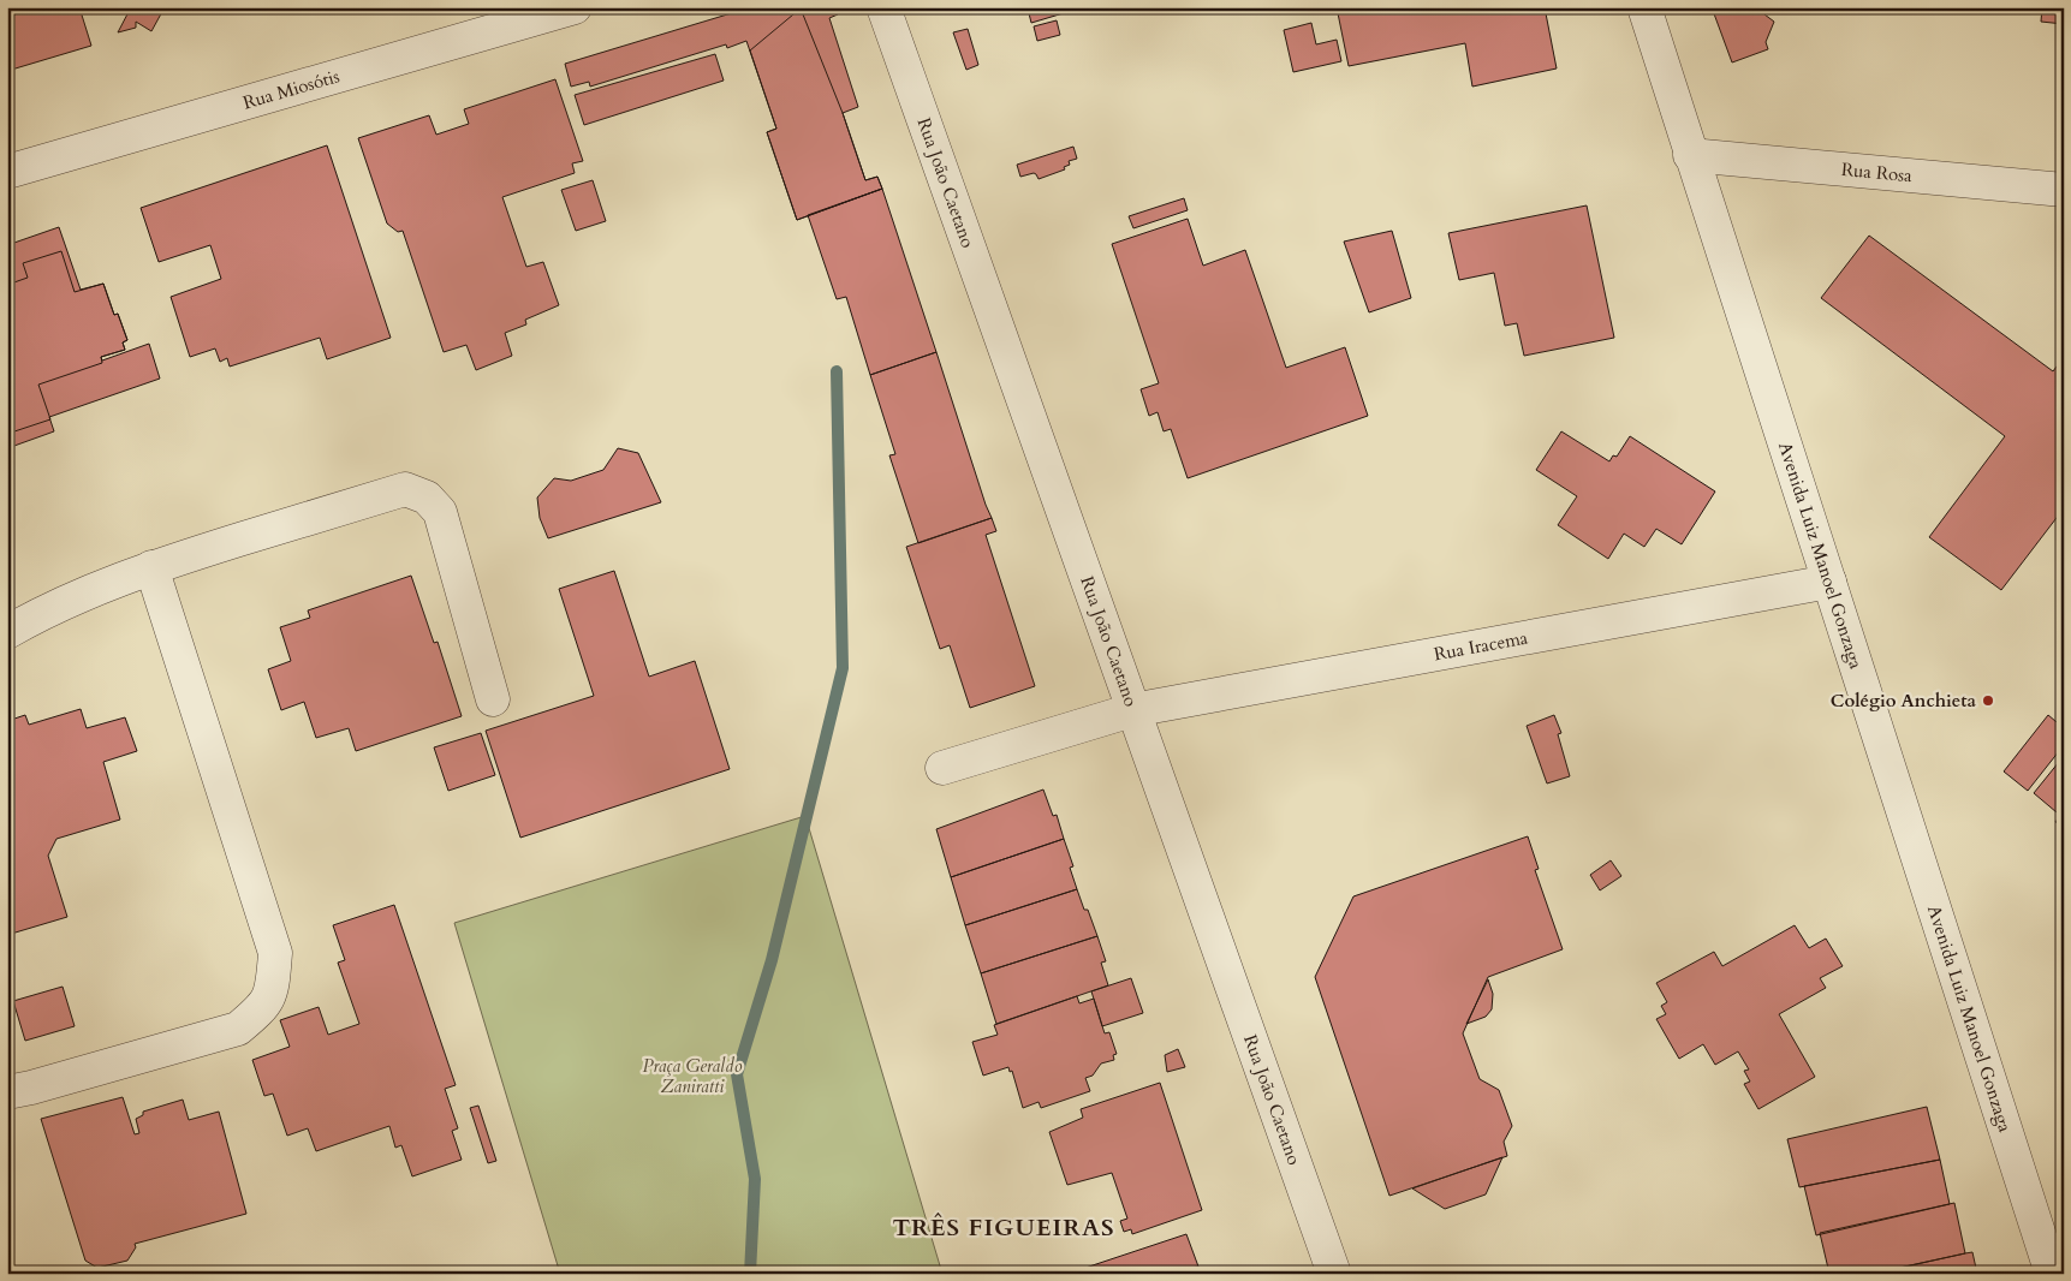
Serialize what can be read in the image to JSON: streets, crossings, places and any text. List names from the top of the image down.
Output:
{
  "streets": {
    "street": [
      "Rua Miosótis",
      "Rua Rosa",
      "Rua João Caetano",
      "Avenida Luiz Manoel Gonzaga",
      "Rua Iracema"
    ]
  },
  "crossings": [
    ["Rua Rosa", "Avenida Luiz Manoel Gonzaga"],
    ["Rua João Caetano", "Rua Iracema"],
    ["Avenida Luiz Manoel Gonzaga", "Rua Iracema"]
  ],
  "districts": ["TRÊS FIGUEIRAS"],
  "parks": ["Praça Geraldo Zaniratti"],
  "places": ["Colégio Anchieta"]
}
